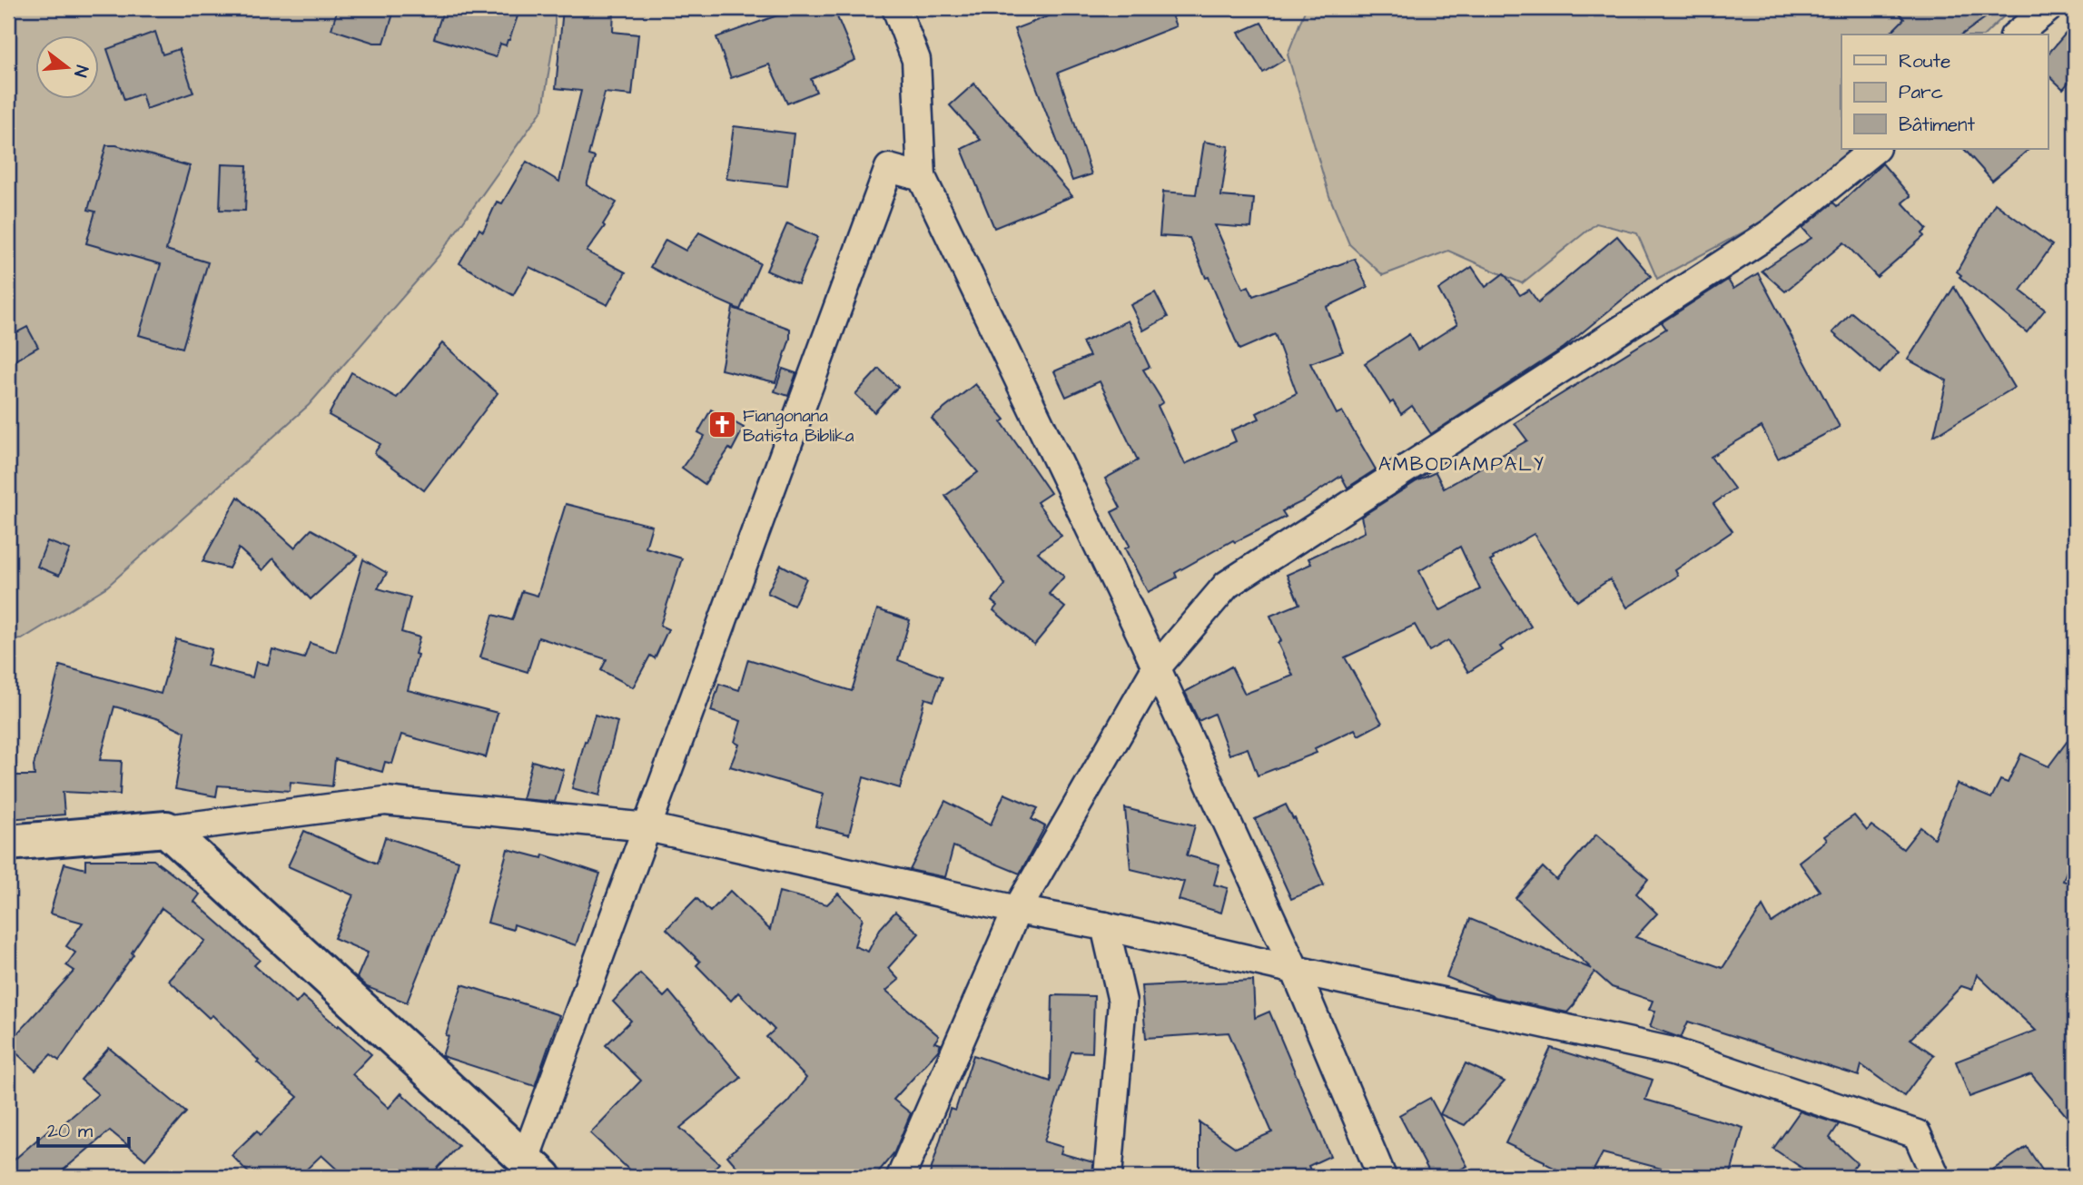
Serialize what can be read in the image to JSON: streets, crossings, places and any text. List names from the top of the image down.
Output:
{
  "districts": ["AMBODIAMPALY"],
  "places": {
    "church": ["Fiangonana Batista Biblika"]
  },
  "legend": ["Route", "Parc", "Bâtiment"],
  "scale_bar": "20 m",
  "north": "right"
}
